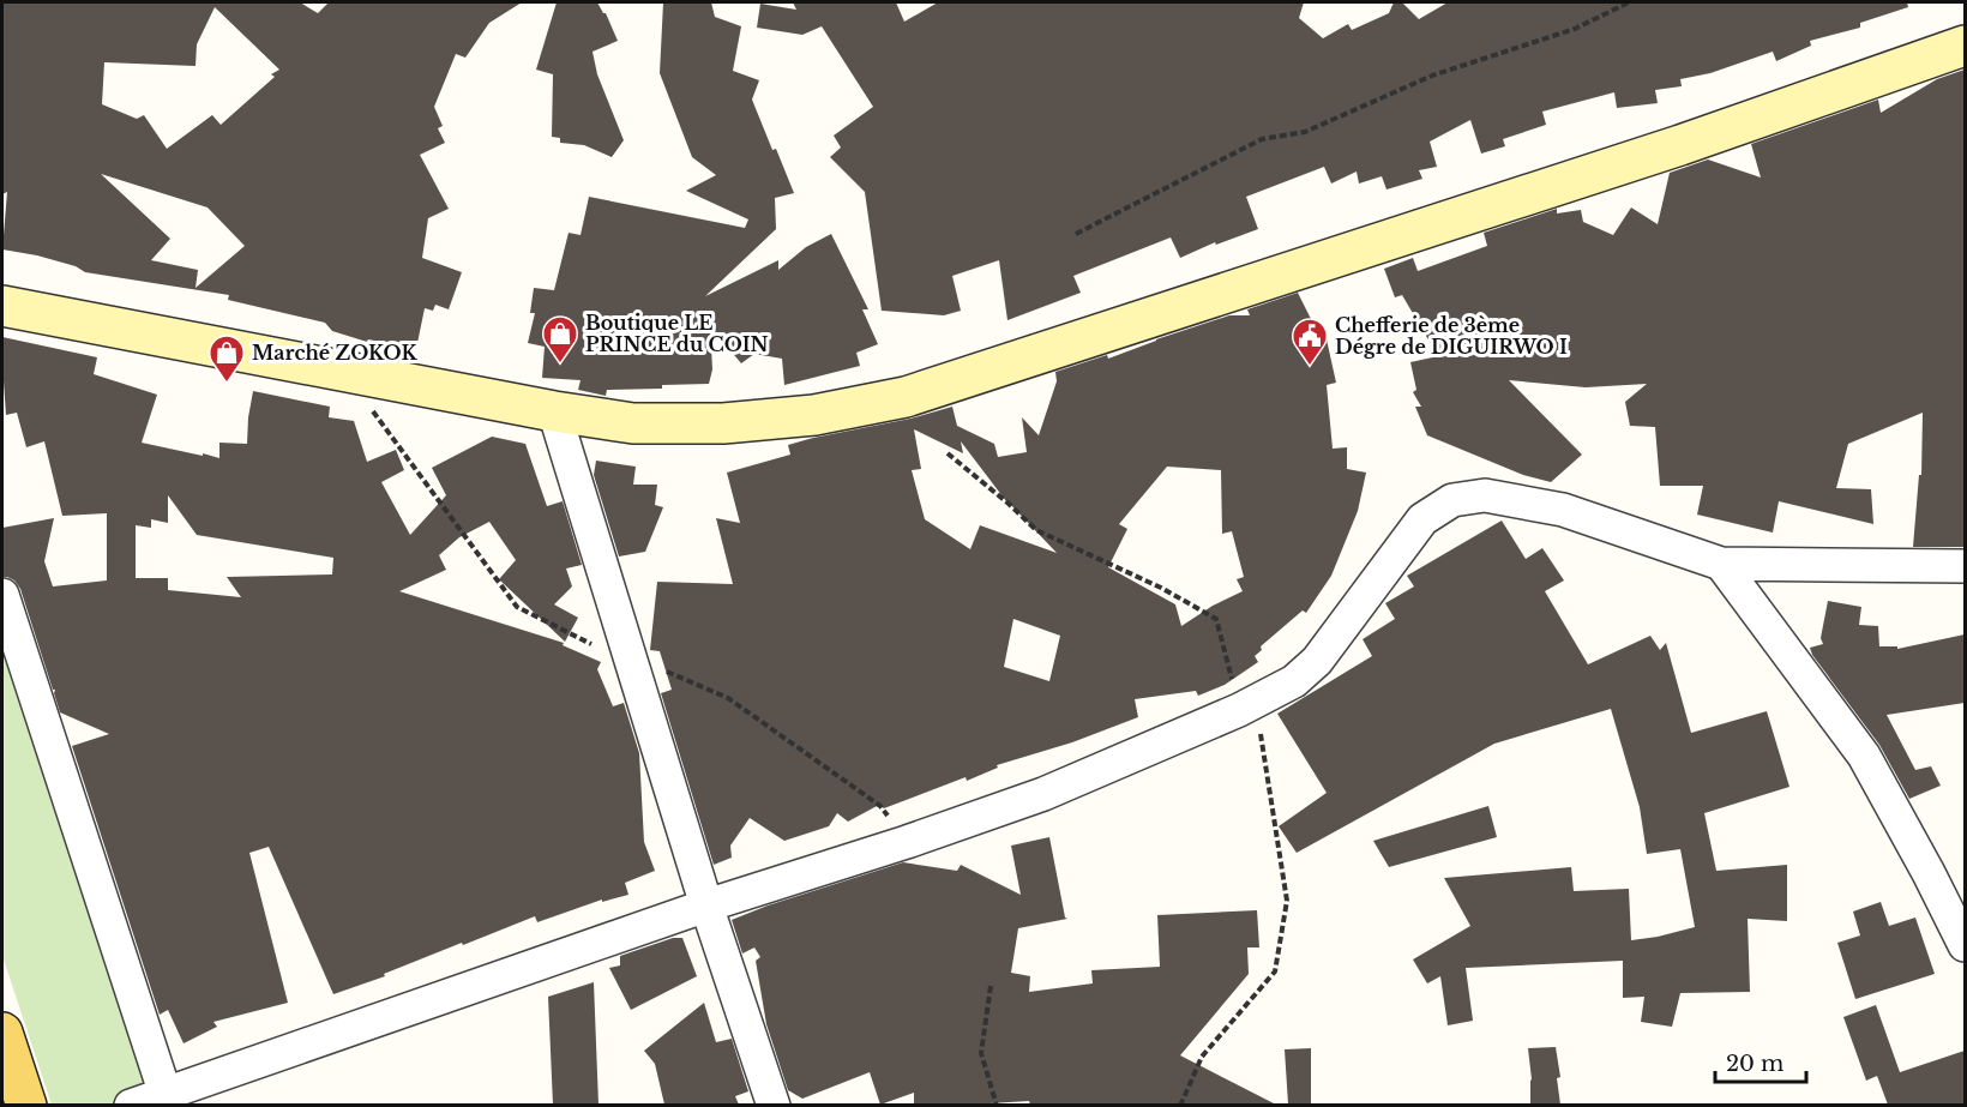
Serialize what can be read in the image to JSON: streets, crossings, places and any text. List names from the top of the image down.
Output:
{
  "places": {
    "shop": ["Boutique LE PRINCE du COIN", "Marché ZOKOK"],
    "public building": ["Chefferie de 3ème Dégre de DIGUIRWO I"]
  },
  "scale_bar": "20 m"
}
